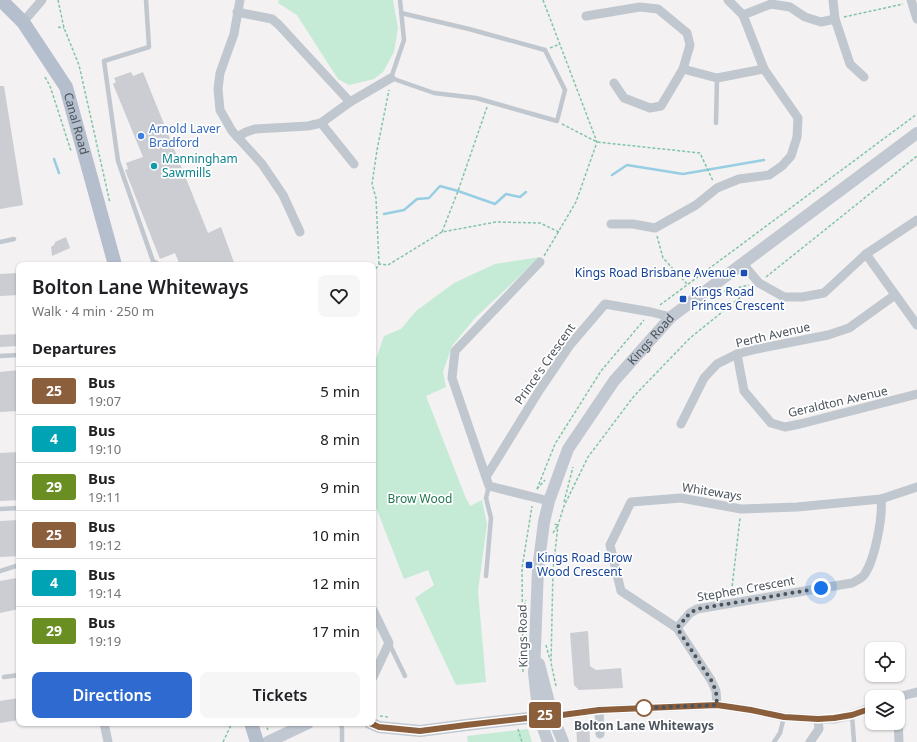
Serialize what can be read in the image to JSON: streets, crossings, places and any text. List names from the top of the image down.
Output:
{
  "streets": {
    "main road": ["Canal Road"],
    "street": [
      "Perth Avenue",
      "Kings Road",
      "Prince's Crescent",
      "Geraldton Avenue",
      "Whiteways",
      "Stephen Crescent"
    ]
  },
  "crossings": [
    ["Perth Avenue", "Geraldton Avenue"],
    ["Kings Road", "Prince's Crescent"],
    ["Whiteways", "Stephen Crescent"]
  ],
  "parks": ["Brow Wood"],
  "places": {
    "other": ["Arnold Laver Bradford", "Manningham Sawmills", "Bolton Lane Whiteways"],
    "transit": ["Kings Road Brisbane Avenue", "Kings Road Princes Crescent", "Kings Road Brow Wood Crescent"]
  },
  "lines": ["bus line 25"],
  "page": {
    "on_map": "25",
    "heading": [
      ["Bolton Lane Whiteways", "Walk · 4 min · 250 m"],
      "Departures"
    ],
    "list": [
      {
        "mark": "25",
        "name": "Bus",
        "note": "19:07",
        "value": "5 min"
      },
      {
        "mark": "4",
        "name": "Bus",
        "note": "19:10",
        "value": "8 min"
      },
      {
        "mark": "29",
        "name": "Bus",
        "note": "19:11",
        "value": "9 min"
      },
      {
        "mark": "25",
        "name": "Bus",
        "note": "19:12",
        "value": "10 min"
      },
      {
        "mark": "4",
        "name": "Bus",
        "note": "19:14",
        "value": "12 min"
      },
      {
        "mark": "29",
        "name": "Bus",
        "note": "19:19",
        "value": "17 min"
      }
    ],
    "buttons": ["Directions", "Tickets"]
  }
}
